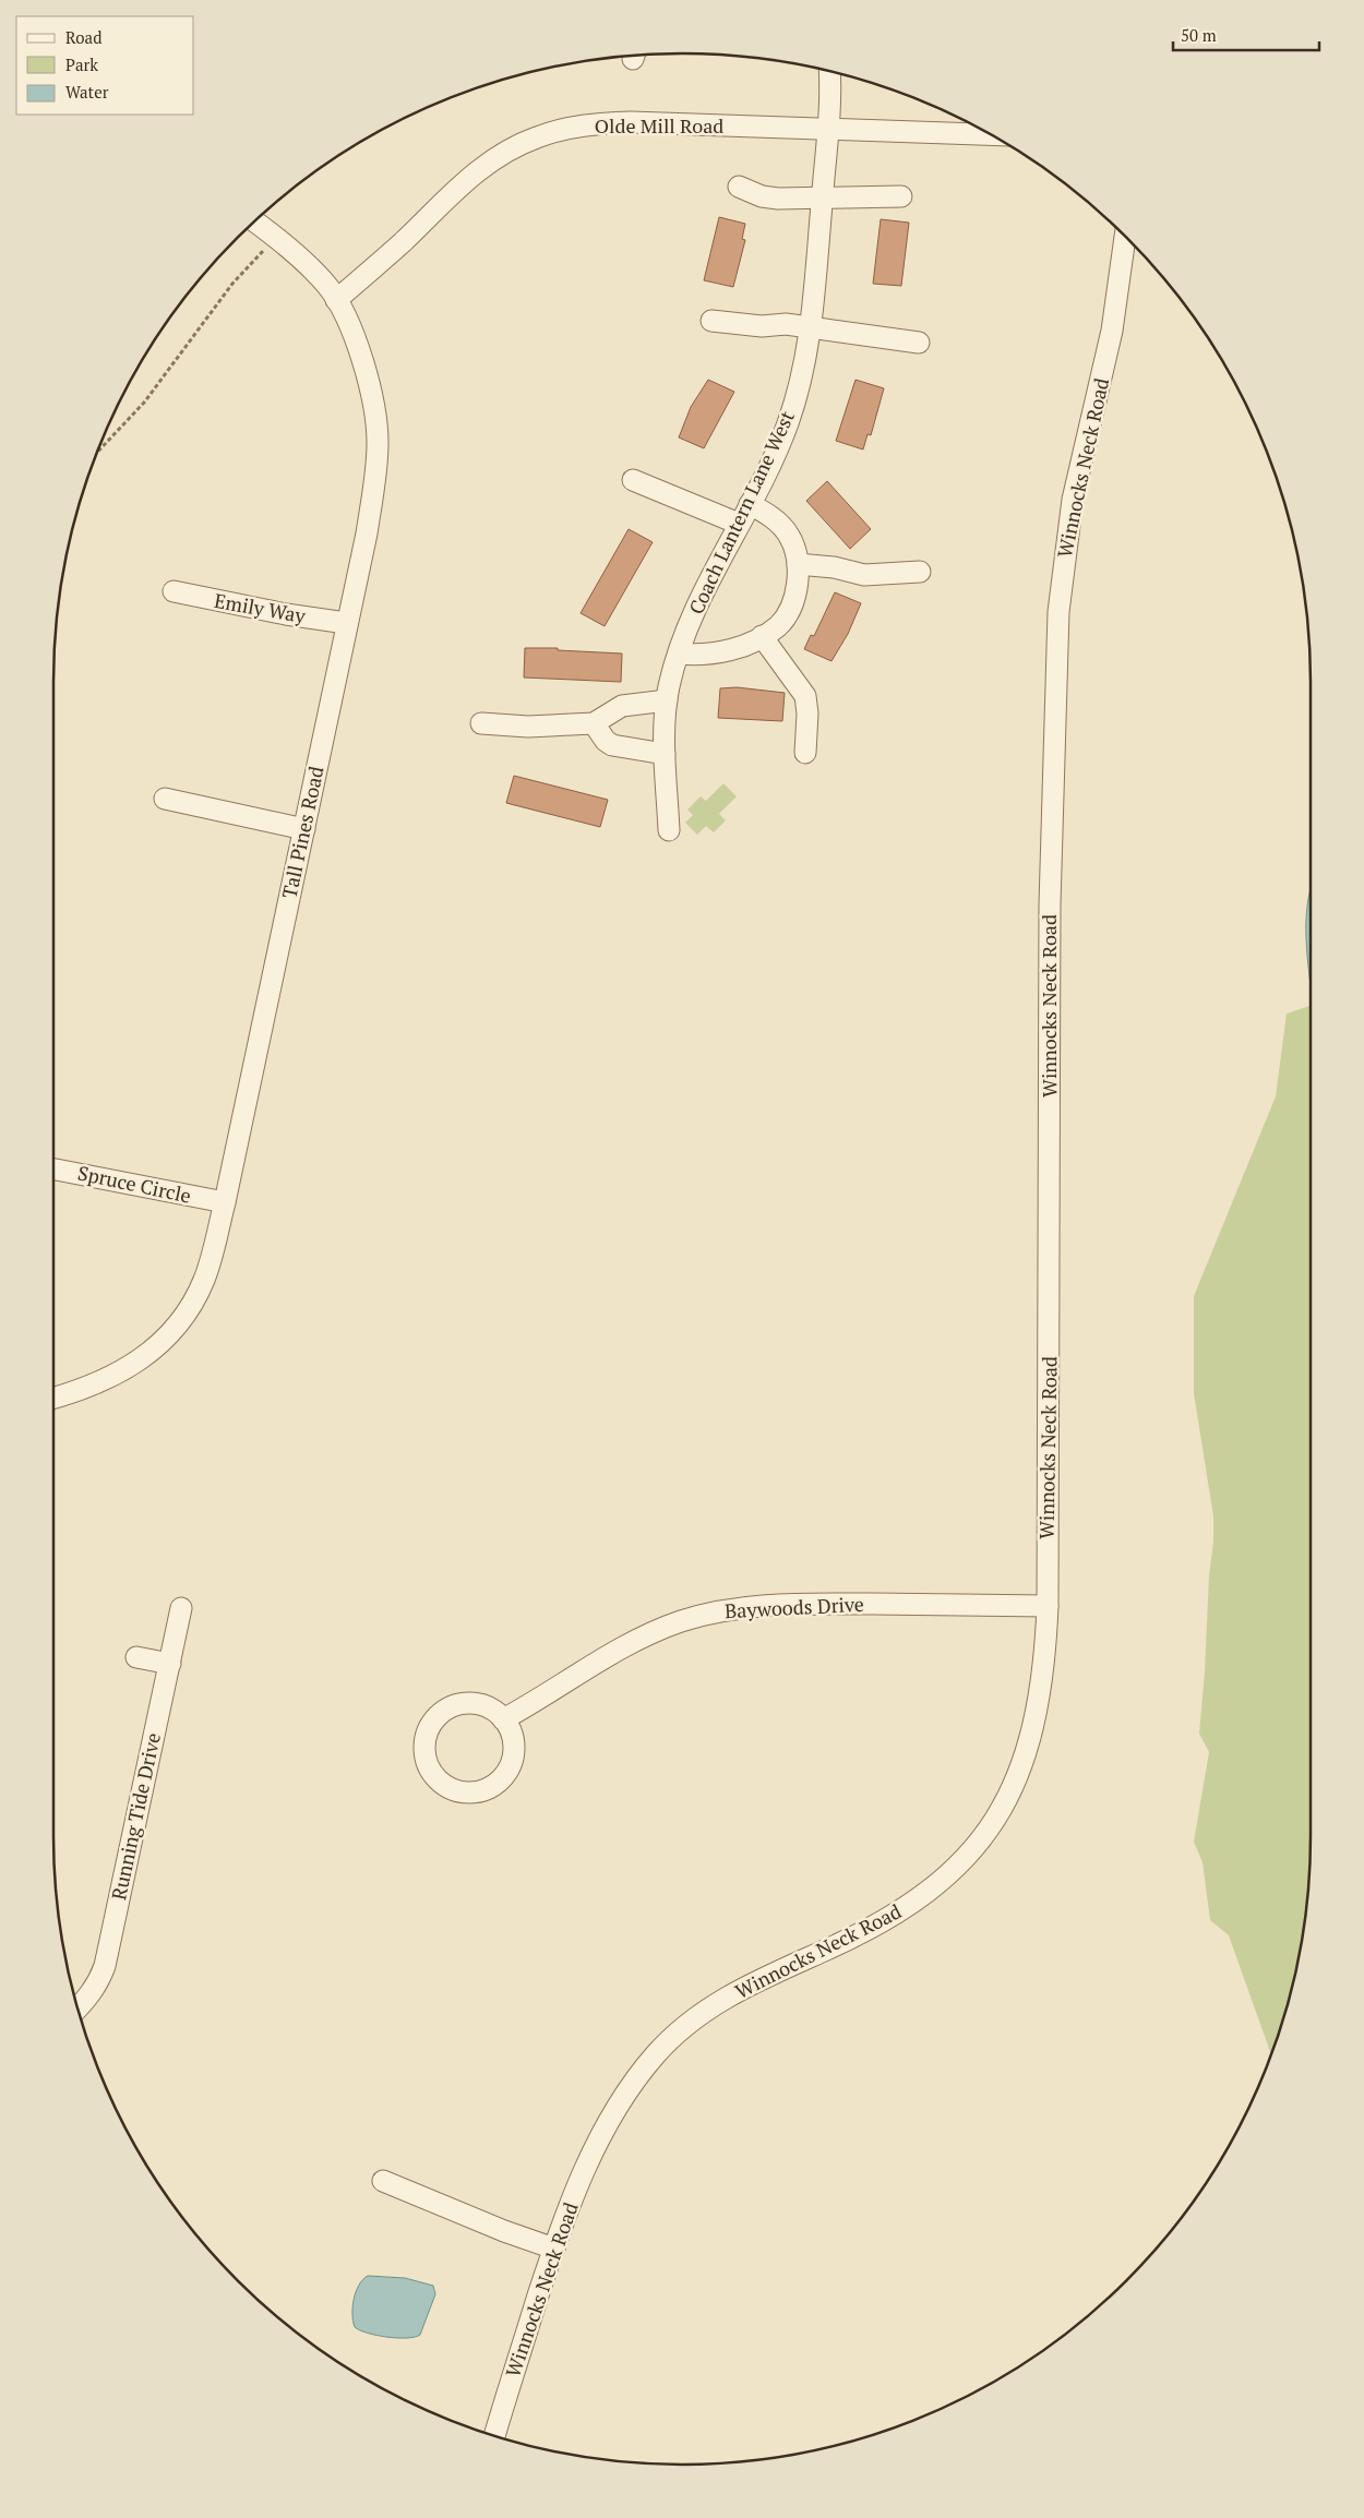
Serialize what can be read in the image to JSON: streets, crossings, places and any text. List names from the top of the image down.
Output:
{
  "streets": {
    "street": [
      "Olde Mill Road",
      "Winnocks Neck Road",
      "Coach Lantern Lane West",
      "Emily Way",
      "Tall Pines Road",
      "Spruce Circle",
      "Baywoods Drive",
      "Running Tide Drive"
    ]
  },
  "crossings": [
    ["Olde Mill Road", "Coach Lantern Lane West"],
    ["Olde Mill Road", "Tall Pines Road"],
    ["Winnocks Neck Road", "Baywoods Drive"],
    ["Emily Way", "Tall Pines Road"],
    ["Tall Pines Road", "Spruce Circle"]
  ],
  "legend": ["Road", "Park", "Water"],
  "scale_bar": "50 m"
}
